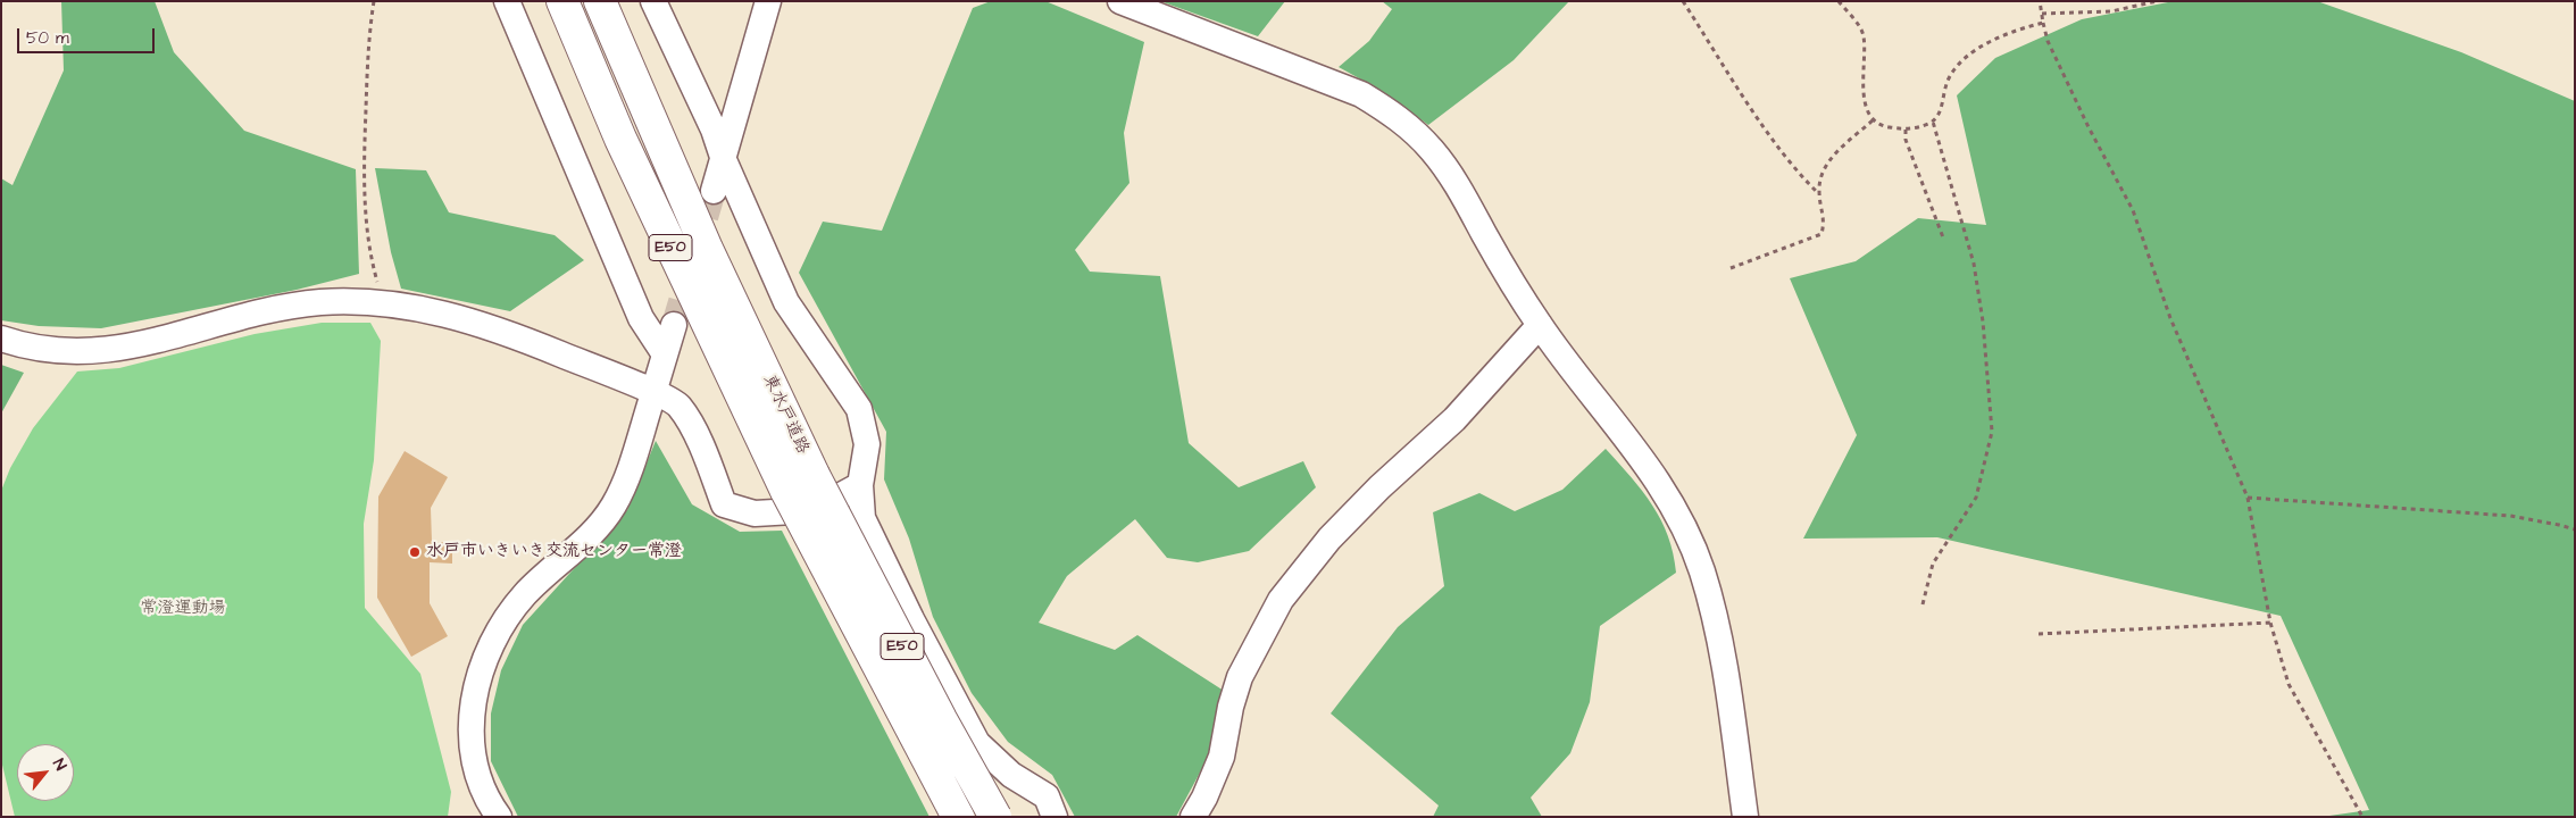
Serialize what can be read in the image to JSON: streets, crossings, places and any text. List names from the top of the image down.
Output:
{
  "streets": {
    "highway": ["E50", "東水戸道路"]
  },
  "parks": ["常澄運動場"],
  "places": ["水戸市いきいき交流センター常澄"],
  "scale_bar": "50 m",
  "north": "top right"
}
